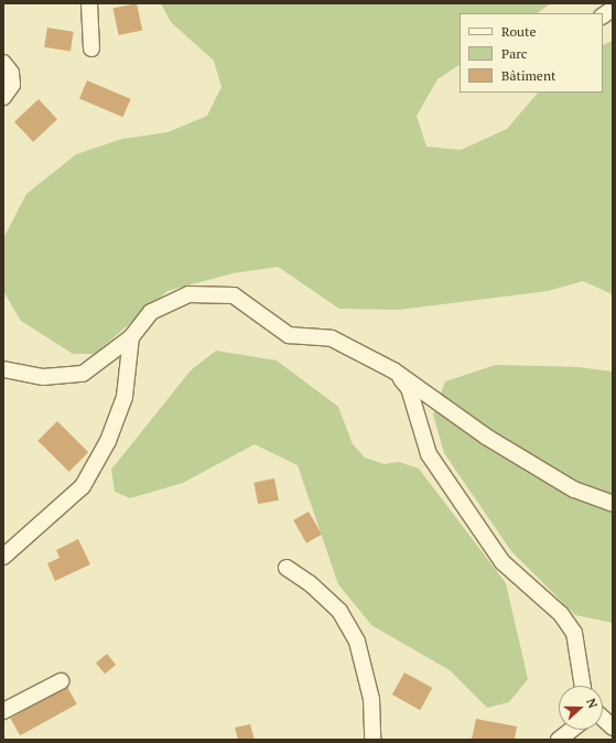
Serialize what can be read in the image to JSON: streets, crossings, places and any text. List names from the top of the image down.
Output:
{
  "legend": ["Route", "Parc", "Bâtiment"],
  "north": "right"
}
